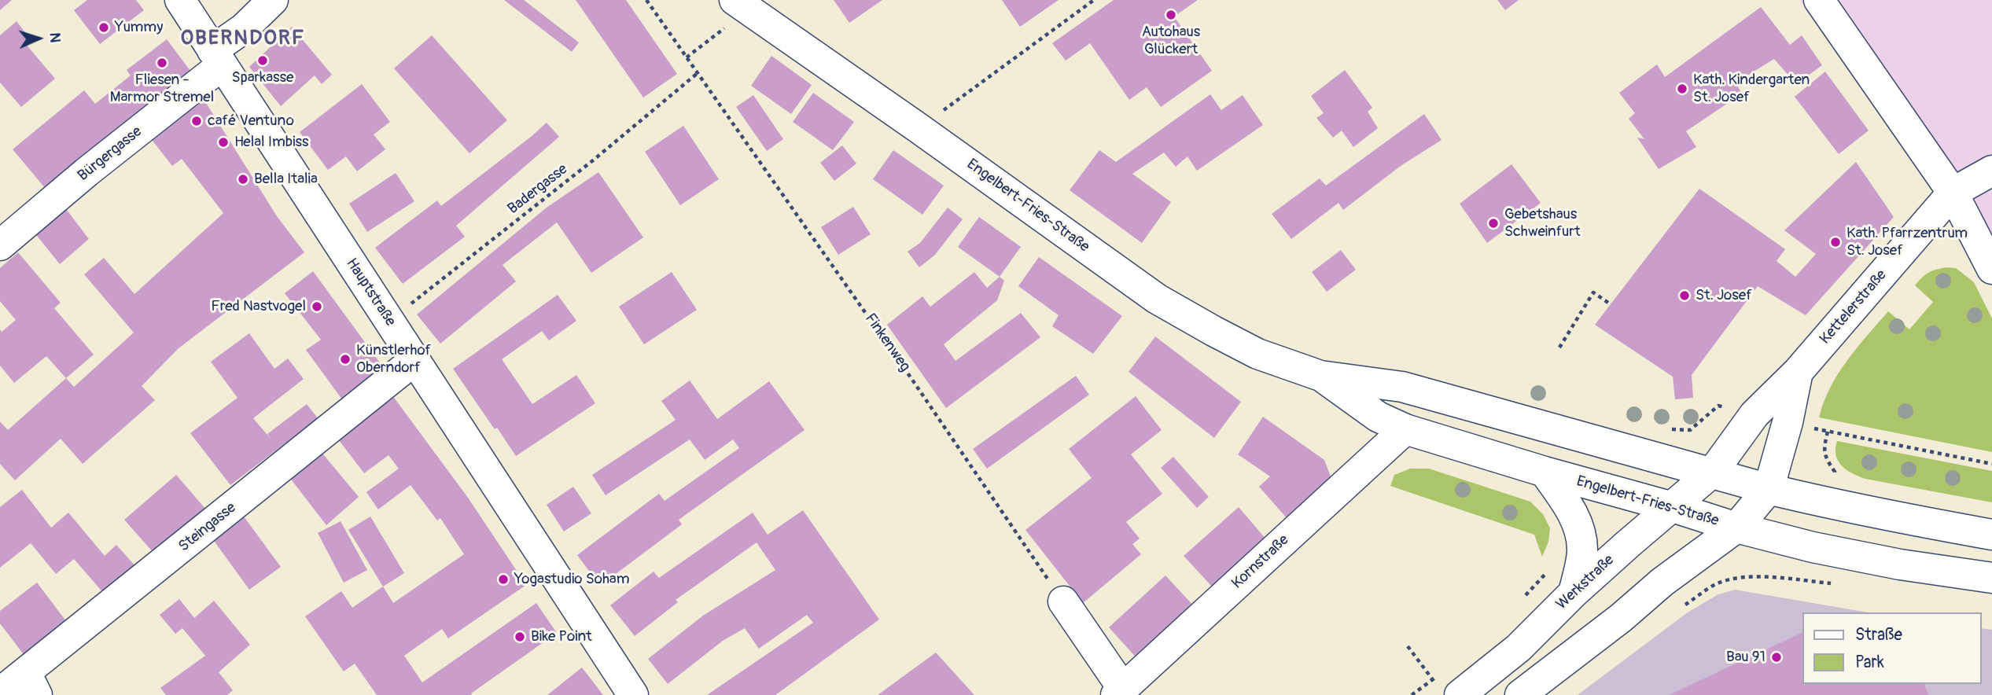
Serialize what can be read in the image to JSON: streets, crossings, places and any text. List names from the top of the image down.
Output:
{
  "streets": {
    "main road": [
      "Bürgergasse",
      "Engelbert-Fries-Straße",
      "Hauptstraße",
      "Kettelerstraße",
      "Steingasse",
      "Kornstraße",
      "Werkstraße"
    ],
    "path": ["Badergasse", "Finkenweg"]
  },
  "crossings": [
    ["Bürgergasse", "Hauptstraße"],
    ["Badergasse", "Hauptstraße"],
    ["Badergasse", "Finkenweg"],
    ["Engelbert-Fries-Straße", "Kettelerstraße"],
    ["Engelbert-Fries-Straße", "Kornstraße"],
    ["Engelbert-Fries-Straße", "Werkstraße"],
    ["Hauptstraße", "Steingasse"],
    ["Kettelerstraße", "Werkstraße"]
  ],
  "districts": ["OBERNDORF"],
  "places": [
    "Autohaus Glückert",
    "Yummy",
    "Sparkasse",
    "Fliesen - Marmor Stremel",
    "Kath. Kindergarten St. Josef",
    "café Ventuno",
    "Helal Imbiss",
    "Bella Italia",
    "Gebetshaus Schweinfurt",
    "Kath. Pfarrzentrum St. Josef",
    "St. Josef",
    "Fred Nastvogel",
    "Künstlerhof Oberndorf",
    "Yogastudio Soham",
    "Bike Point",
    "Bau 91"
  ],
  "legend": ["Straße", "Park"],
  "north": "right"
}
